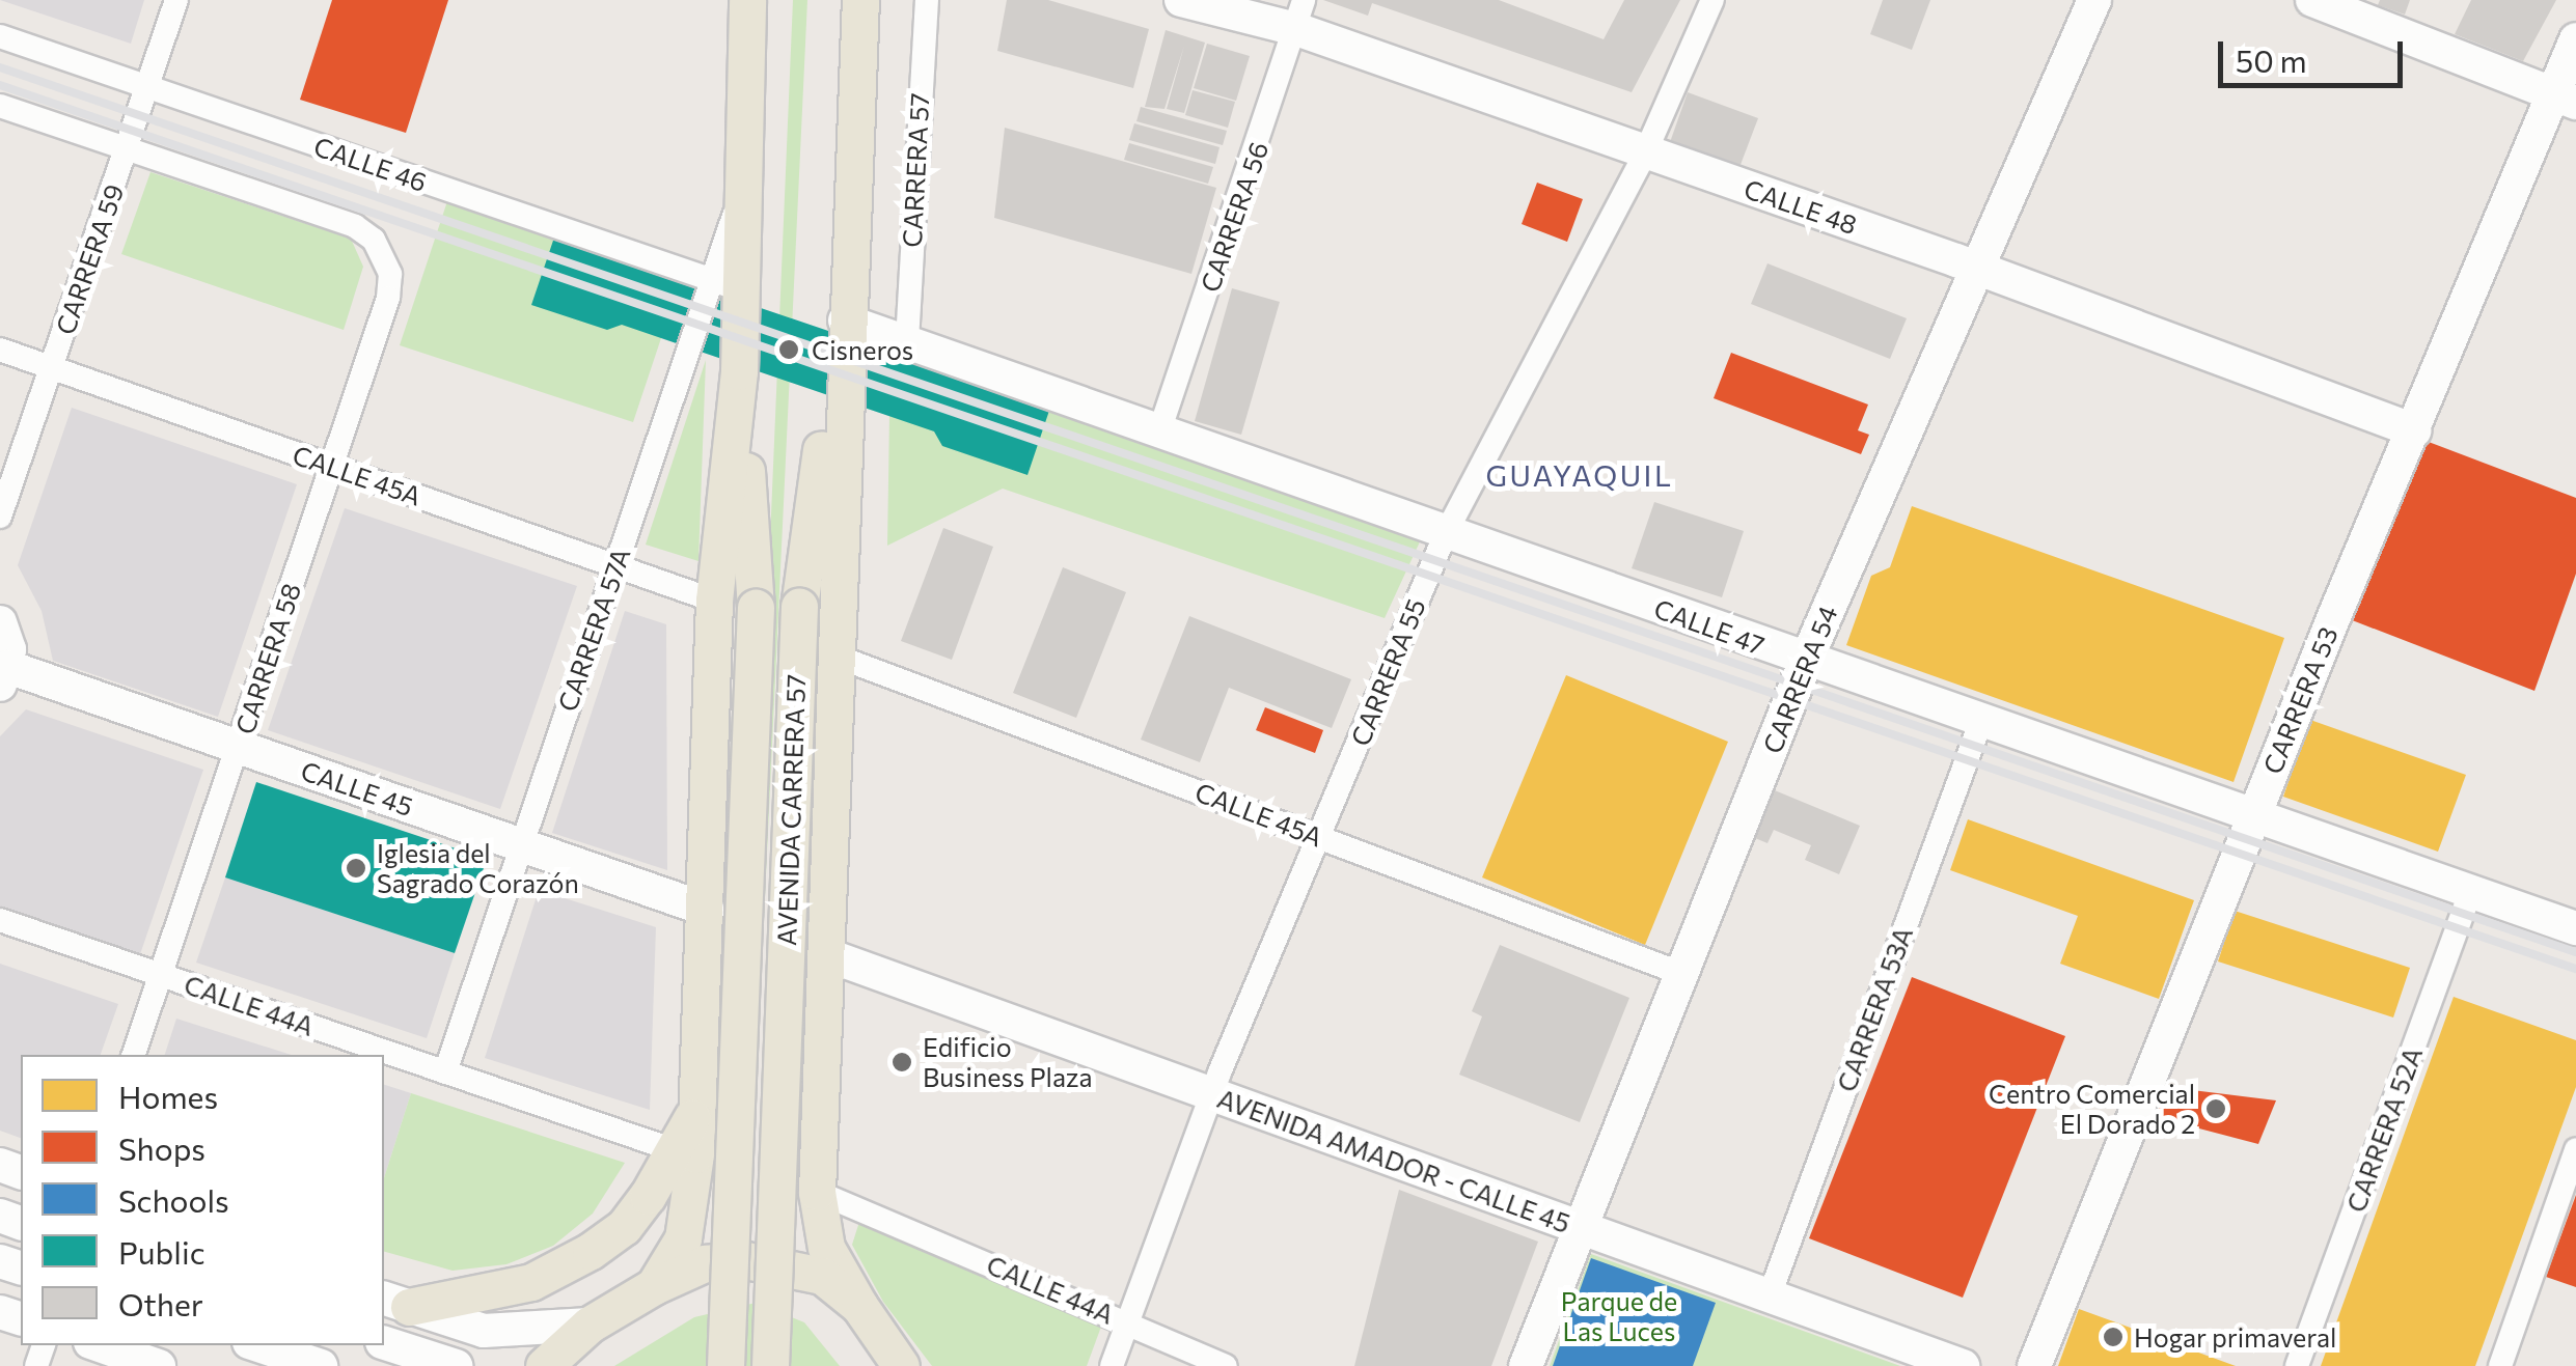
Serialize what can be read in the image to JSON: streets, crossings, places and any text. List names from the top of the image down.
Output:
{
  "streets": {
    "main road": ["AVENIDA CARRERA 57"],
    "street": [
      "CALLE 46",
      "CARRERA 57",
      "CALLE 48",
      "CARRERA 56",
      "CARRERA 59",
      "CALLE 45A",
      "CALLE 47",
      "CARRERA 57A",
      "CARRERA 58",
      "CARRERA 55",
      "CARRERA 54",
      "CARRERA 53",
      "CALLE 45",
      "CALLE 44A",
      "CARRERA 53A",
      "CARRERA 52A",
      "AVENIDA AMADOR - CALLE 45"
    ]
  },
  "crossings": [
    ["CALLE 46", "CARRERA 59"],
    ["CALLE 46", "CARRERA 57A"],
    ["CALLE 46", "AVENIDA CARRERA 57"],
    ["CARRERA 57", "CALLE 47"],
    ["CALLE 48", "CARRERA 56"],
    ["CALLE 48", "CARRERA 55"],
    ["CALLE 48", "CARRERA 54"],
    ["CALLE 48", "CARRERA 53"],
    ["CARRERA 56", "CALLE 47"],
    ["CARRERA 59", "CALLE 45A"],
    ["CARRERA 59", "CARRERA 58"],
    ["CALLE 45A", "CARRERA 57A"],
    ["CALLE 45A", "CARRERA 58"],
    ["CALLE 45A", "CARRERA 55"],
    ["CALLE 45A", "CARRERA 54"],
    ["CALLE 45A", "AVENIDA CARRERA 57"],
    ["CALLE 47", "CARRERA 55"],
    ["CALLE 47", "CARRERA 54"],
    ["CALLE 47", "CARRERA 53"],
    ["CALLE 47", "AVENIDA CARRERA 57"],
    ["CALLE 47", "CARRERA 53A"],
    ["CALLE 47", "CARRERA 52A"],
    ["CARRERA 57A", "CALLE 45"],
    ["CARRERA 57A", "AVENIDA CARRERA 57"],
    ["CARRERA 57A", "CALLE 44A"],
    ["CARRERA 58", "CALLE 45"],
    ["CARRERA 58", "CALLE 44A"],
    ["CARRERA 55", "CALLE 44A"],
    ["CARRERA 55", "AVENIDA AMADOR - CALLE 45"],
    ["CARRERA 54", "AVENIDA AMADOR - CALLE 45"],
    ["CALLE 45", "AVENIDA CARRERA 57"],
    ["AVENIDA CARRERA 57", "CALLE 44A"],
    ["AVENIDA CARRERA 57", "AVENIDA AMADOR - CALLE 45"],
    ["CARRERA 53A", "AVENIDA AMADOR - CALLE 45"]
  ],
  "districts": ["GUAYAQUIL"],
  "parks": ["Parque de Las Luces"],
  "places": [
    "Cisneros",
    "Iglesia del Sagrado Corazón",
    "Edificio Business Plaza",
    "Centro Comercial El Dorado 2",
    "Hogar primaveral"
  ],
  "legend": [
    "Homes",
    "Shops",
    "Schools",
    "Public",
    "Other"
  ],
  "scale_bar": "50 m"
}
